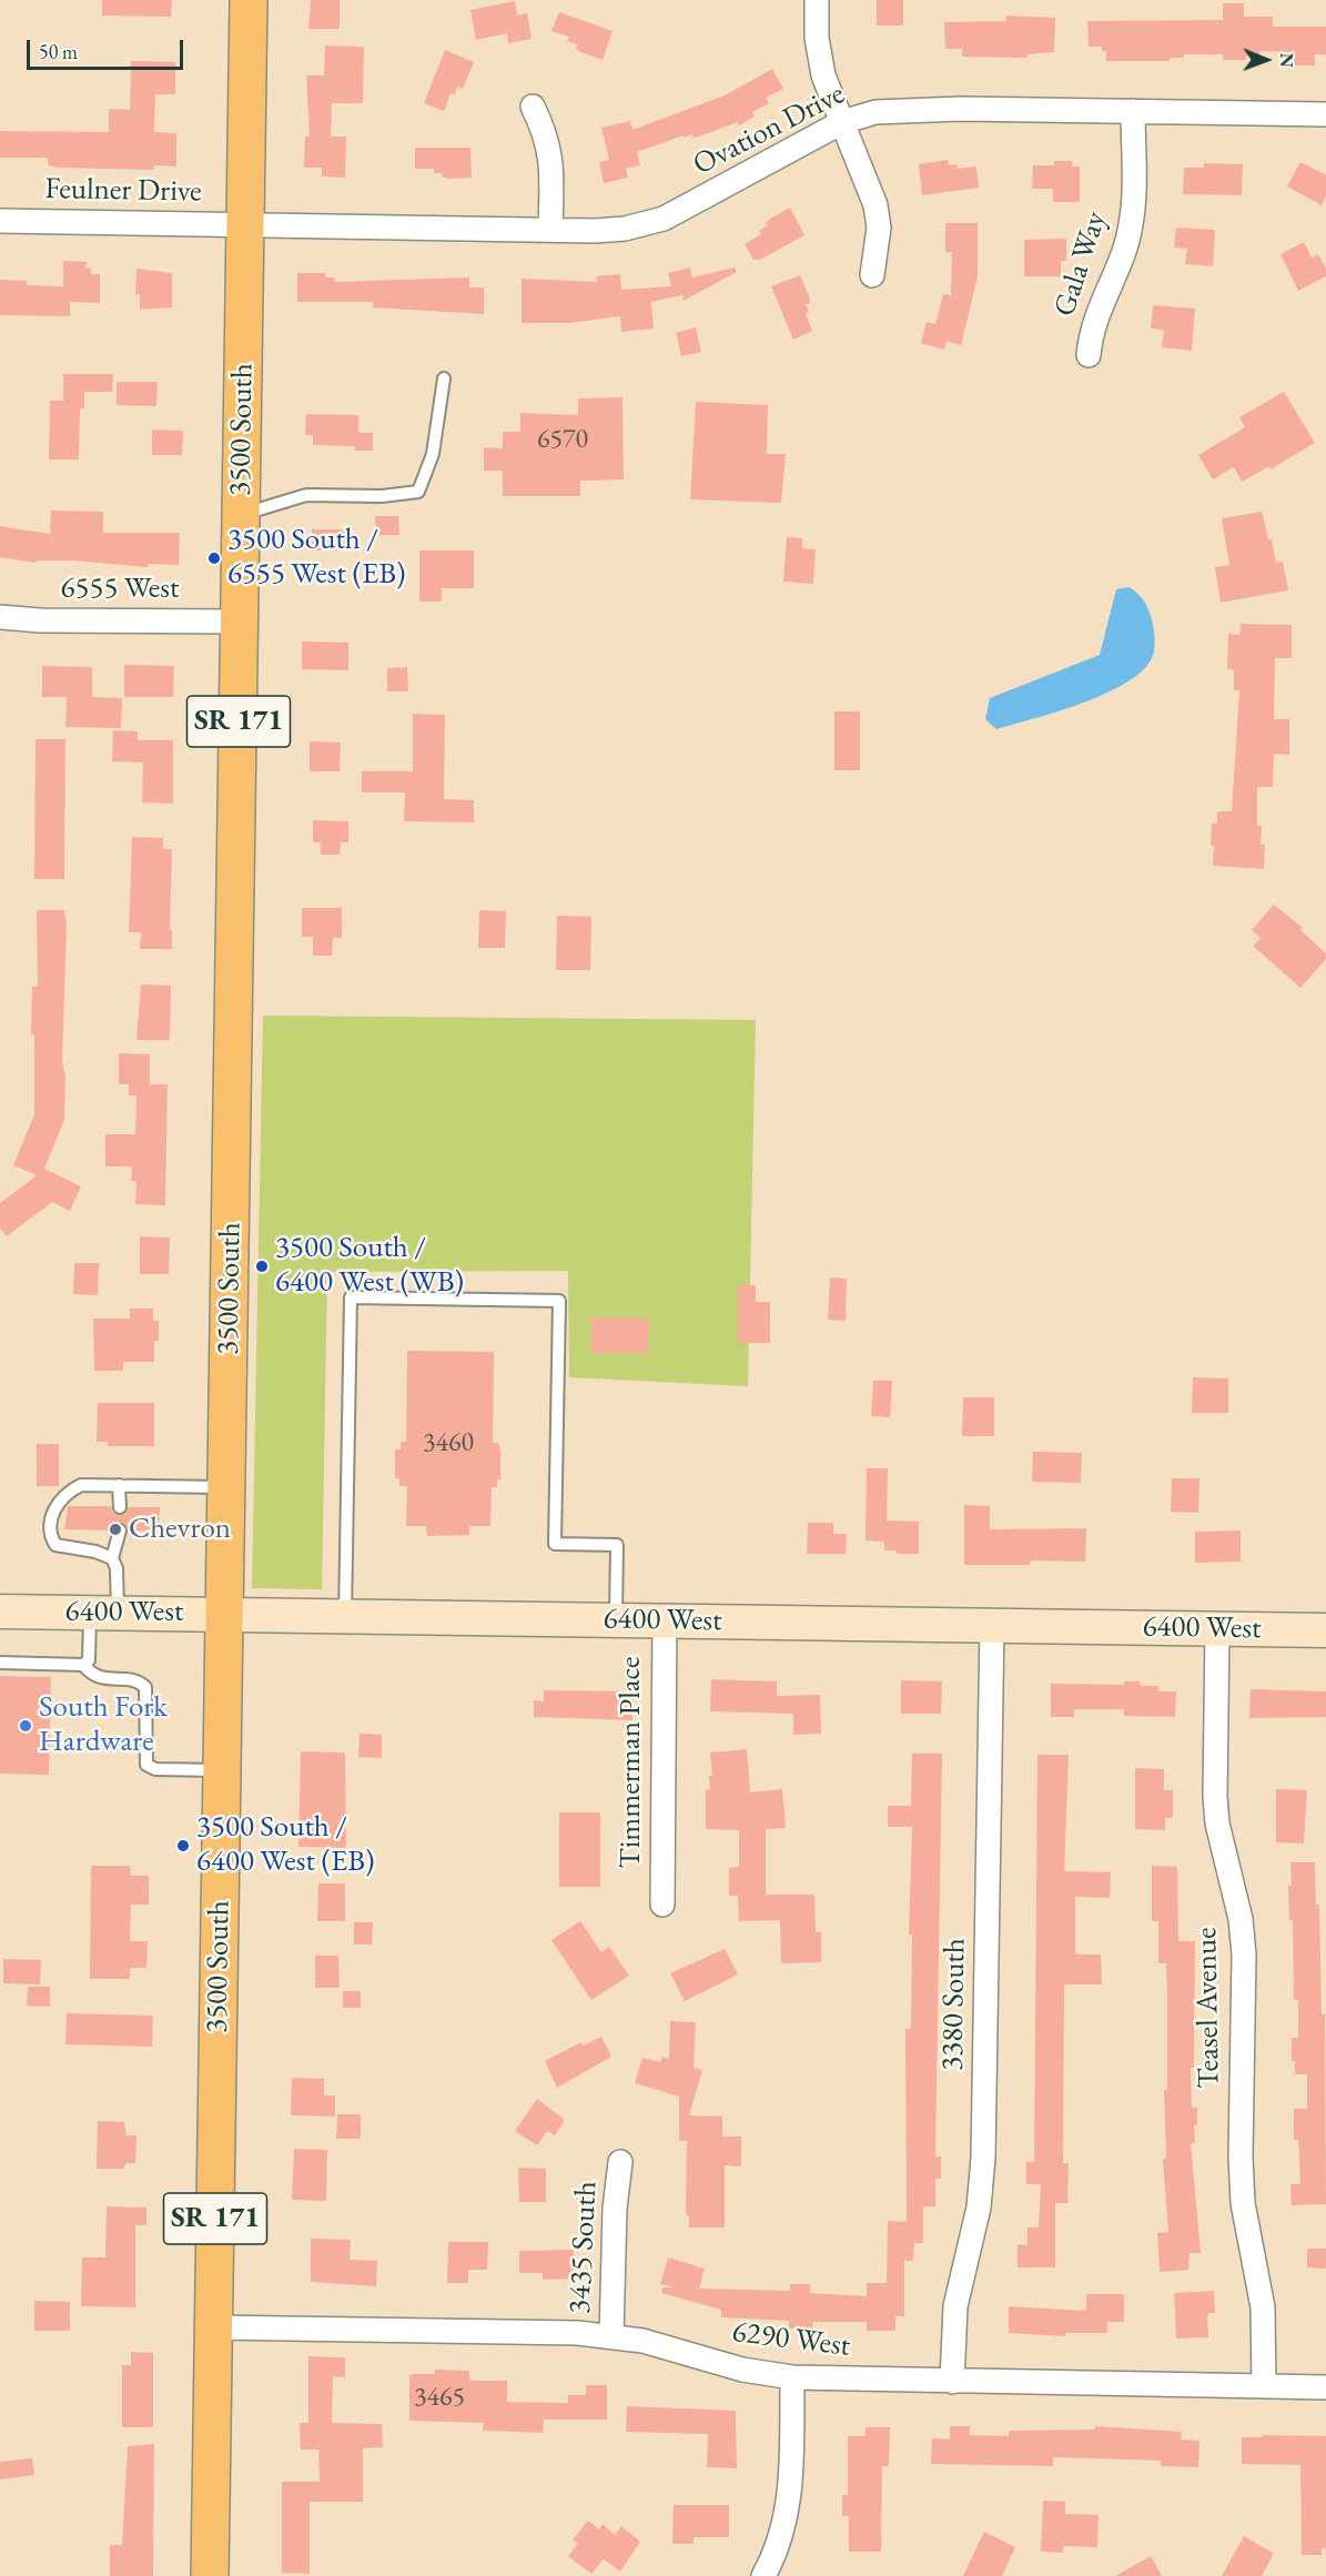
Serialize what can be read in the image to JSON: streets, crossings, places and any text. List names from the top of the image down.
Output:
{
  "streets": {
    "main road": ["3500 South", "SR 171"],
    "street": [
      "Ovation Drive",
      "Feulner Drive",
      "Gala Way",
      "6555 West",
      "6400 West",
      "Timmerman Place",
      "3380 South",
      "Teasel Avenue",
      "3435 South",
      "6290 West"
    ]
  },
  "crossings": [
    ["Ovation Drive", "Feulner Drive"],
    ["Ovation Drive", "Gala Way"],
    ["Ovation Drive", "3500 South"],
    ["Feulner Drive", "3500 South"],
    ["3500 South", "6555 West"],
    ["3500 South", "6400 West"],
    ["3500 South", "6290 West"],
    ["6400 West", "Timmerman Place"],
    ["6400 West", "3380 South"],
    ["6400 West", "Teasel Avenue"],
    ["3380 South", "6290 West"],
    ["Teasel Avenue", "6290 West"],
    ["3435 South", "6290 West"]
  ],
  "places": [
    "3500 South / 6555 West (EB)",
    "3500 South / 6400 West (WB)",
    "Chevron",
    "South Fork Hardware",
    "3500 South / 6400 West (EB)"
  ],
  "house_numbers": ["6570", "3460", "3465"],
  "scale_bar": "50 m",
  "north": "right"
}
